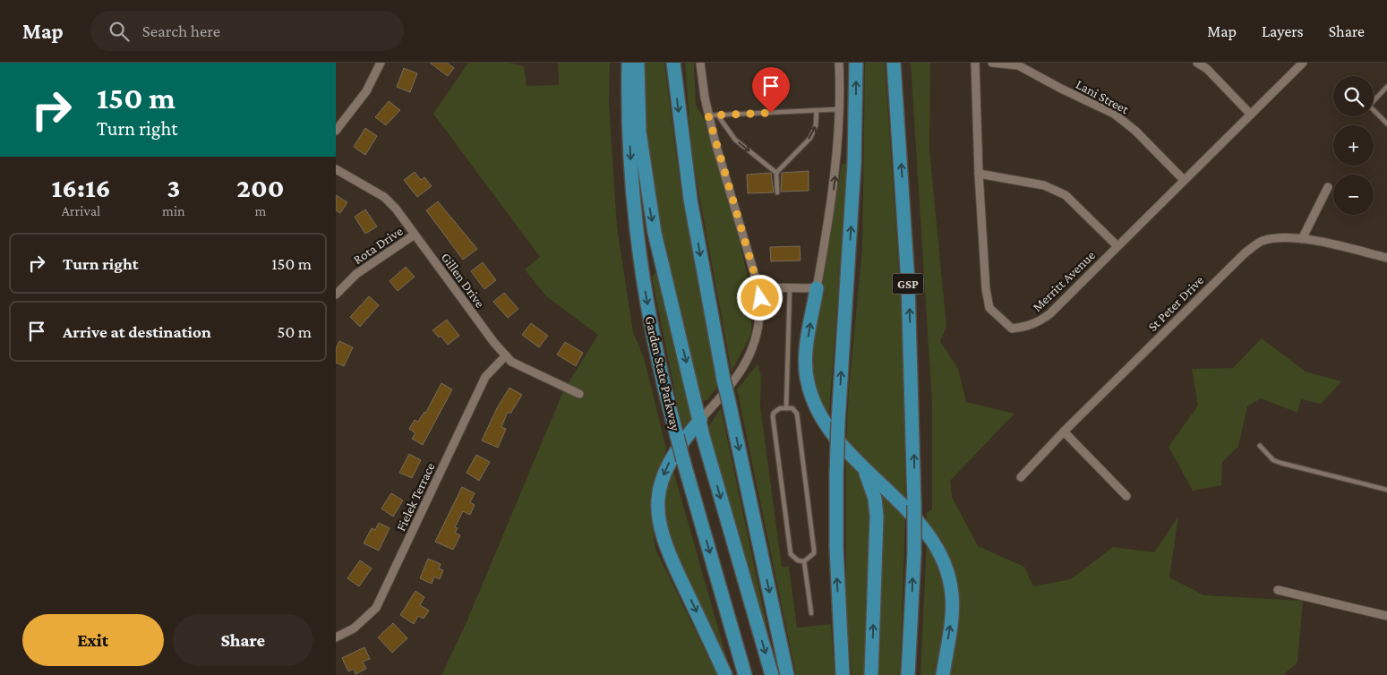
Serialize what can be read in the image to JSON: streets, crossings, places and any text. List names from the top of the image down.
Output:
{
  "streets": {
    "highway": ["GSP", "Garden State Parkway"],
    "street": [
      "Lani Street",
      "Rota Drive",
      "Gillen Drive",
      "Merritt Avenue",
      "St Peter Drive",
      "Fielek Terrace"
    ]
  },
  "crossings": [
    ["Lani Street", "Merritt Avenue"],
    ["Rota Drive", "Gillen Drive"],
    ["Gillen Drive", "Fielek Terrace"]
  ],
  "page": {
    "header": "Map",
    "search": "Search here",
    "nav": ["Map", "Layers", "Share"],
    "turn": ["150 m", "Turn right"],
    "map_buttons": ["+", "−"],
    "eta": [
      "16:16",
      "Arrival",
      "3",
      "min",
      "200",
      "m"
    ],
    "list": [
      {
        "name": "Turn right",
        "value": "150 m"
      },
      {
        "name": "Arrive at destination",
        "value": "50 m"
      }
    ],
    "buttons": ["Exit", "Share"]
  }
}
